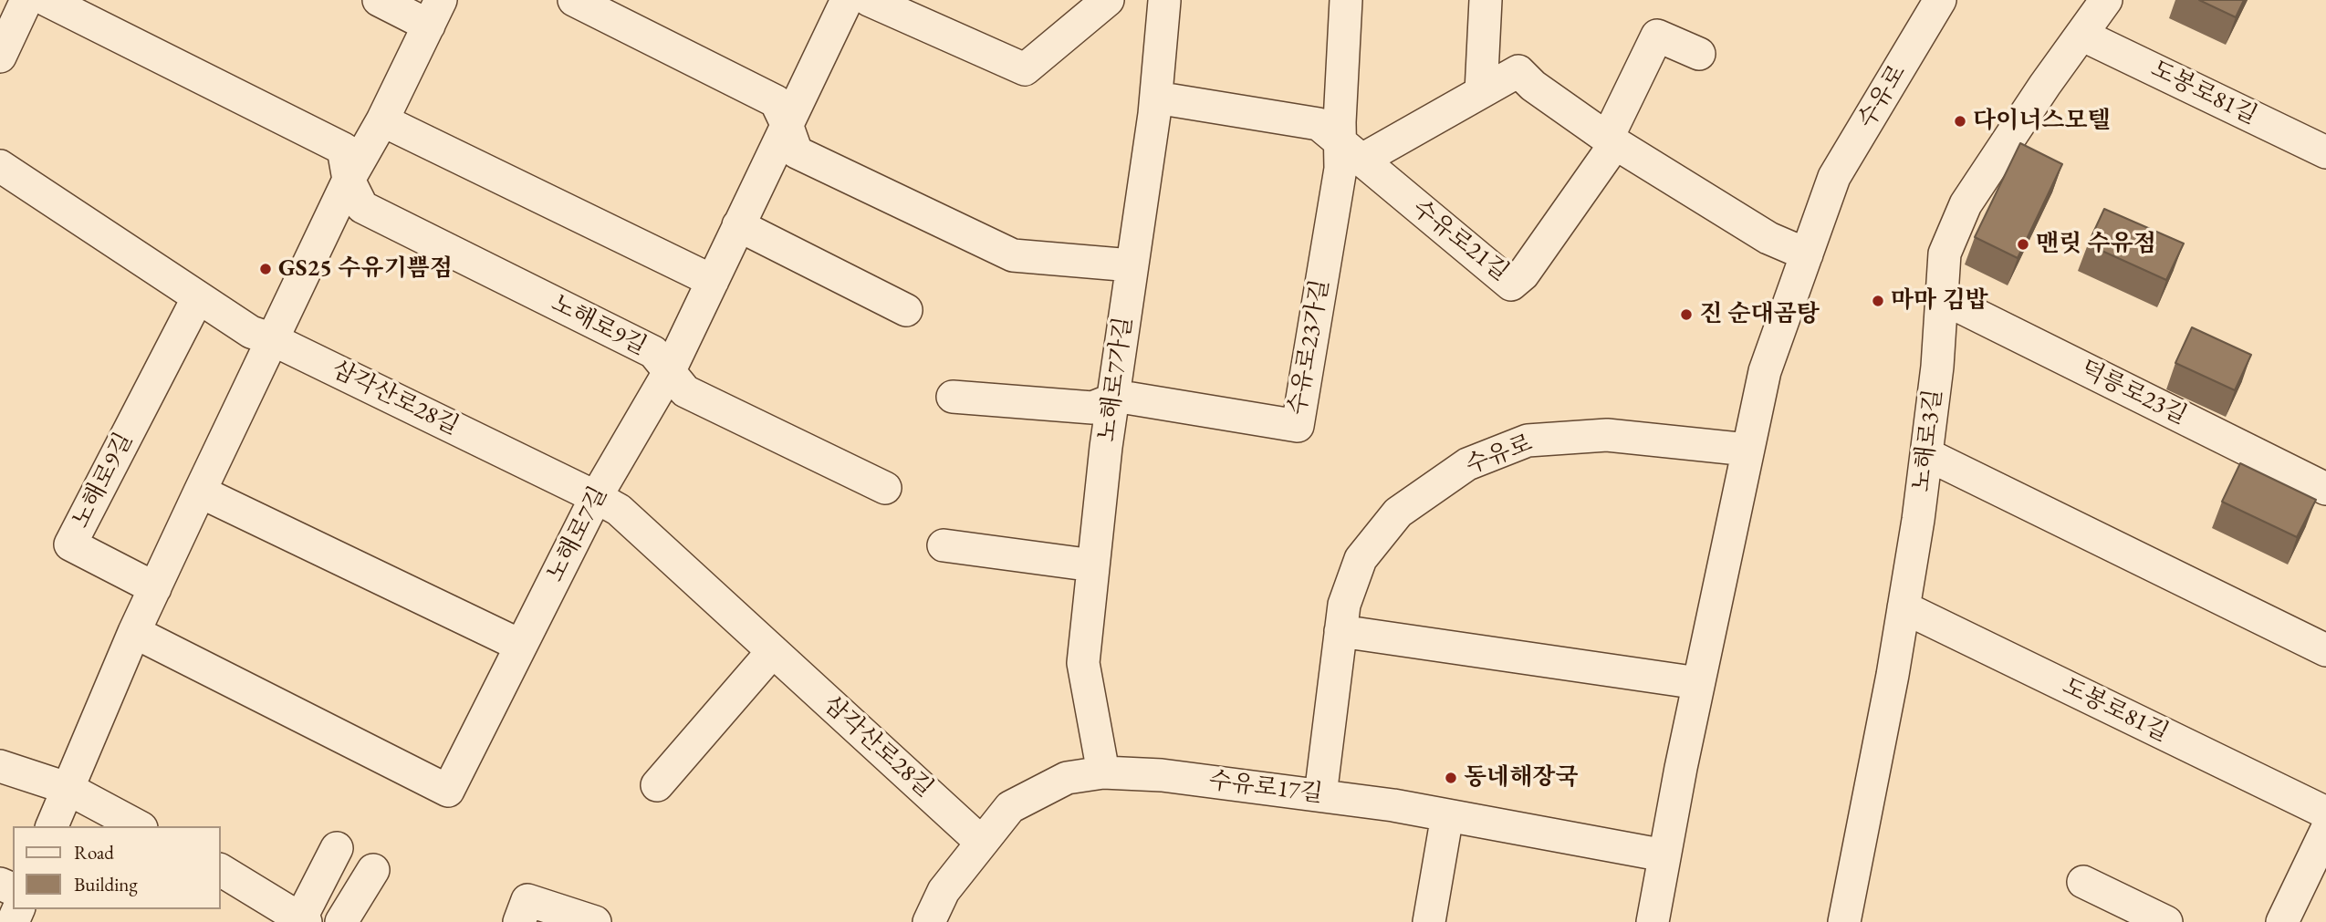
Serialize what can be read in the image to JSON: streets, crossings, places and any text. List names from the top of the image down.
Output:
{
  "streets": {
    "street": [
      "도봉로81길",
      "수유로",
      "수유로21길",
      "노해로9길",
      "수유로23가길",
      "노해로7가길",
      "덕릉로23길",
      "삼각산로28길",
      "노해로3길",
      "노해로7길",
      "수유로17길"
    ]
  },
  "crossings": [
    ["도봉로81길", "노해로3길"],
    ["수유로", "수유로17길"],
    ["수유로21길", "수유로23가길"],
    ["수유로21길", "노해로7가길"],
    ["노해로9길", "삼각산로28길"],
    ["노해로9길", "노해로7길"],
    ["수유로23가길", "노해로7가길"],
    ["노해로7가길", "수유로17길"],
    ["덕릉로23길", "노해로3길"],
    ["삼각산로28길", "노해로7길"],
    ["삼각산로28길", "수유로17길"]
  ],
  "places": [
    "다이너스모텔",
    "맨릿 수유점",
    "GS25 수유기쁨점",
    "마마 김밥",
    "진 순대곰탕",
    "동네해장국"
  ],
  "legend": ["Road", "Building"]
}
